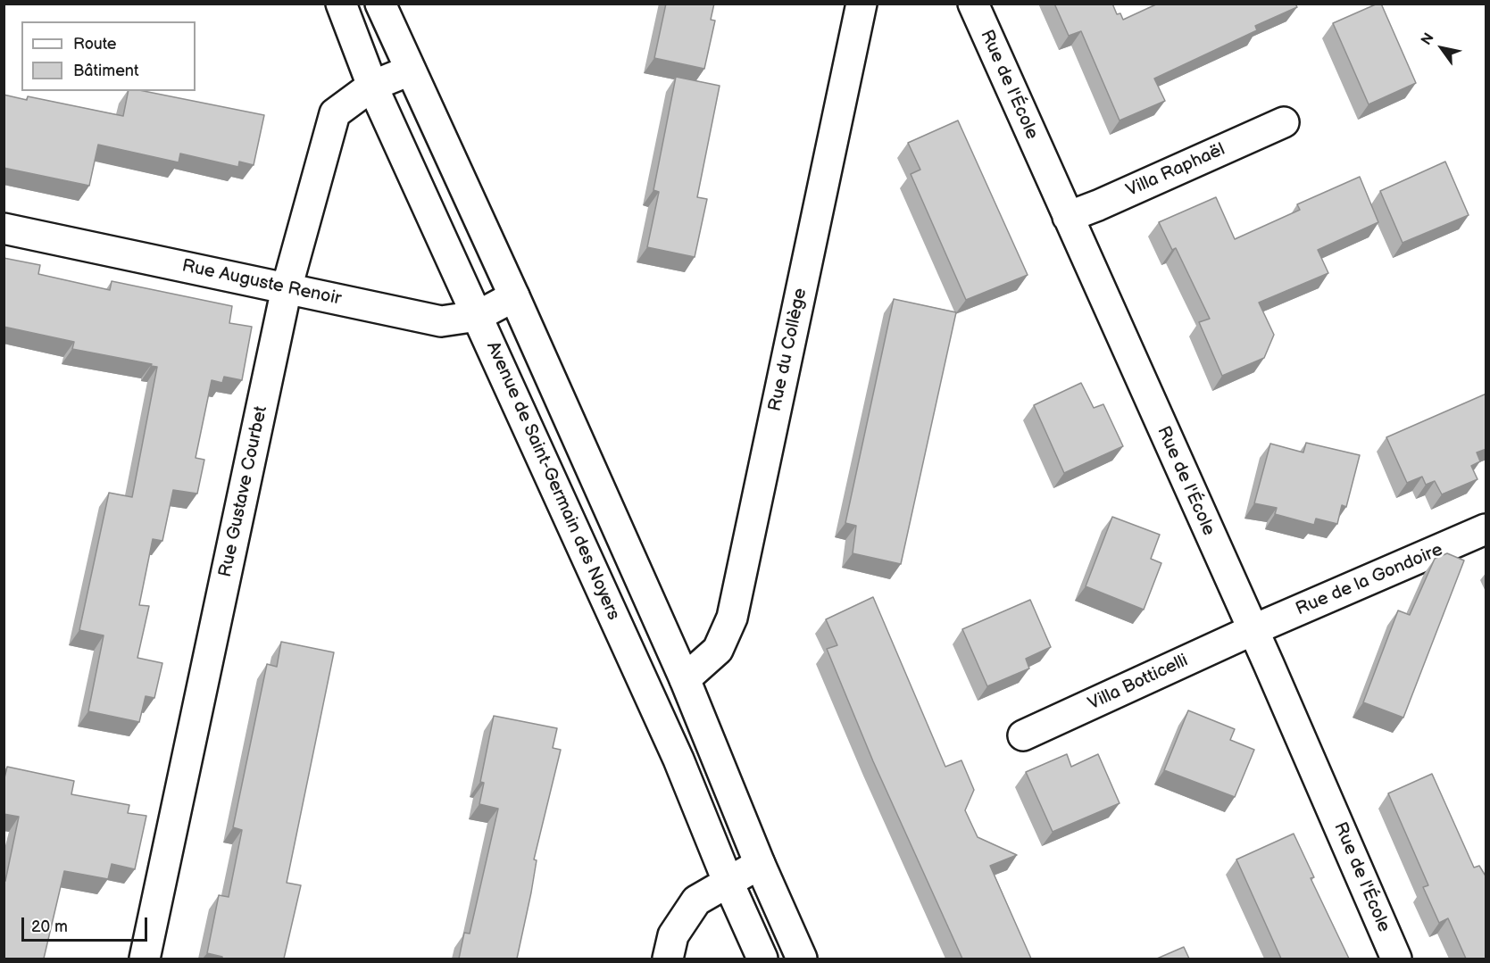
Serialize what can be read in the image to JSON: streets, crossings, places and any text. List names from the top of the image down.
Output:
{
  "streets": {
    "street": [
      "Rue de l'École",
      "Villa Raphaël",
      "Rue Auguste Renoir",
      "Rue du Collège",
      "Avenue de Saint-Germain des Noyers",
      "Rue Gustave Courbet",
      "Rue de la Gondoire",
      "Villa Botticelli"
    ]
  },
  "crossings": [
    ["Rue de l'École", "Villa Raphaël"],
    ["Rue de l'École", "Rue de la Gondoire"],
    ["Rue de l'École", "Villa Botticelli"],
    ["Rue Auguste Renoir", "Avenue de Saint-Germain des Noyers"],
    ["Rue Auguste Renoir", "Rue Gustave Courbet"],
    ["Avenue de Saint-Germain des Noyers", "Rue Gustave Courbet"],
    ["Rue de la Gondoire", "Villa Botticelli"]
  ],
  "legend": ["Route", "Bâtiment"],
  "scale_bar": "20 m",
  "north": "top left"
}
